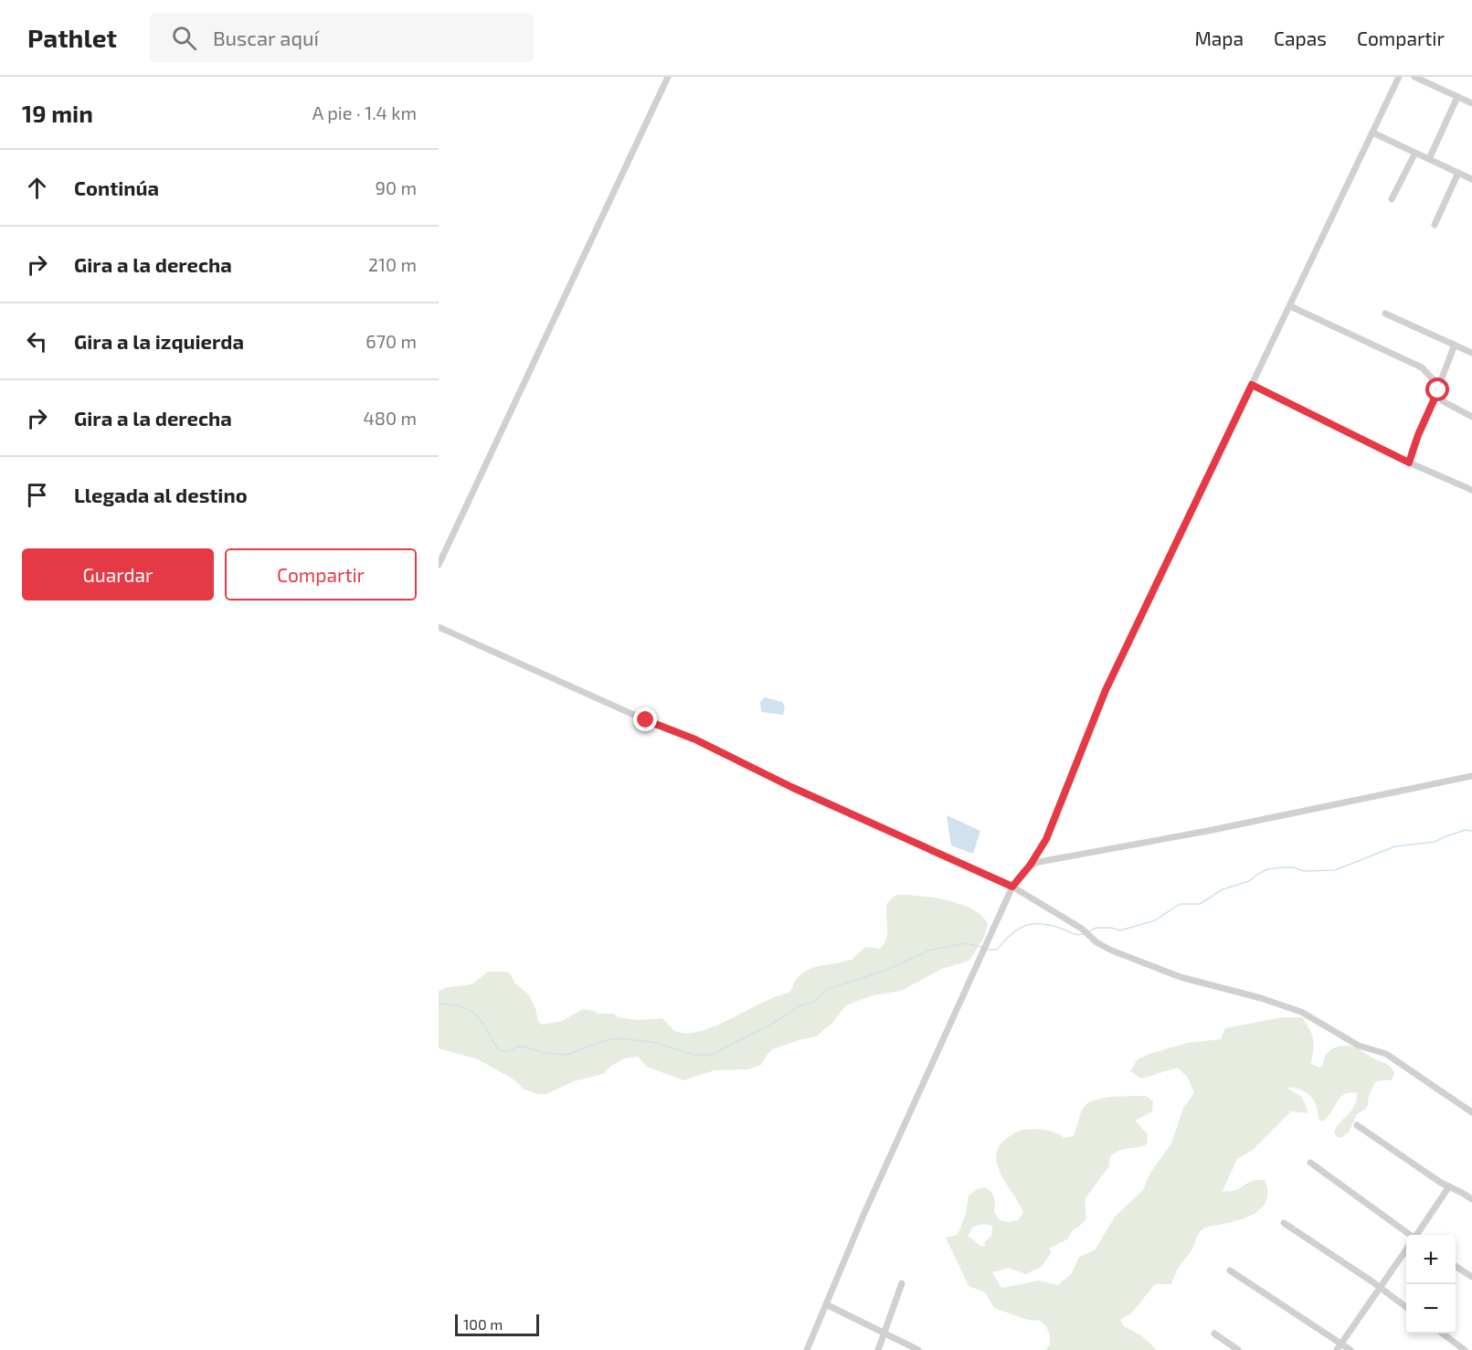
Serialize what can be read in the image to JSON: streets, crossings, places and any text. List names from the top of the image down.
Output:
{
  "scale_bar": "100 m",
  "page": {
    "header": "Pathlet",
    "search": "Buscar aquí",
    "nav": ["Mapa", "Capas", "Compartir"],
    "heading": ["19 min", "A pie · 1.4 km"],
    "list": [
      ["Continúa", "90 m"],
      ["Gira a la derecha", "210 m"],
      ["Gira a la izquierda", "670 m"],
      ["Gira a la derecha", "480 m"],
      "Llegada al destino"
    ],
    "buttons": ["Guardar", "Compartir"],
    "map_buttons": ["+", "−"],
    "scale": "100 m"
  }
}
